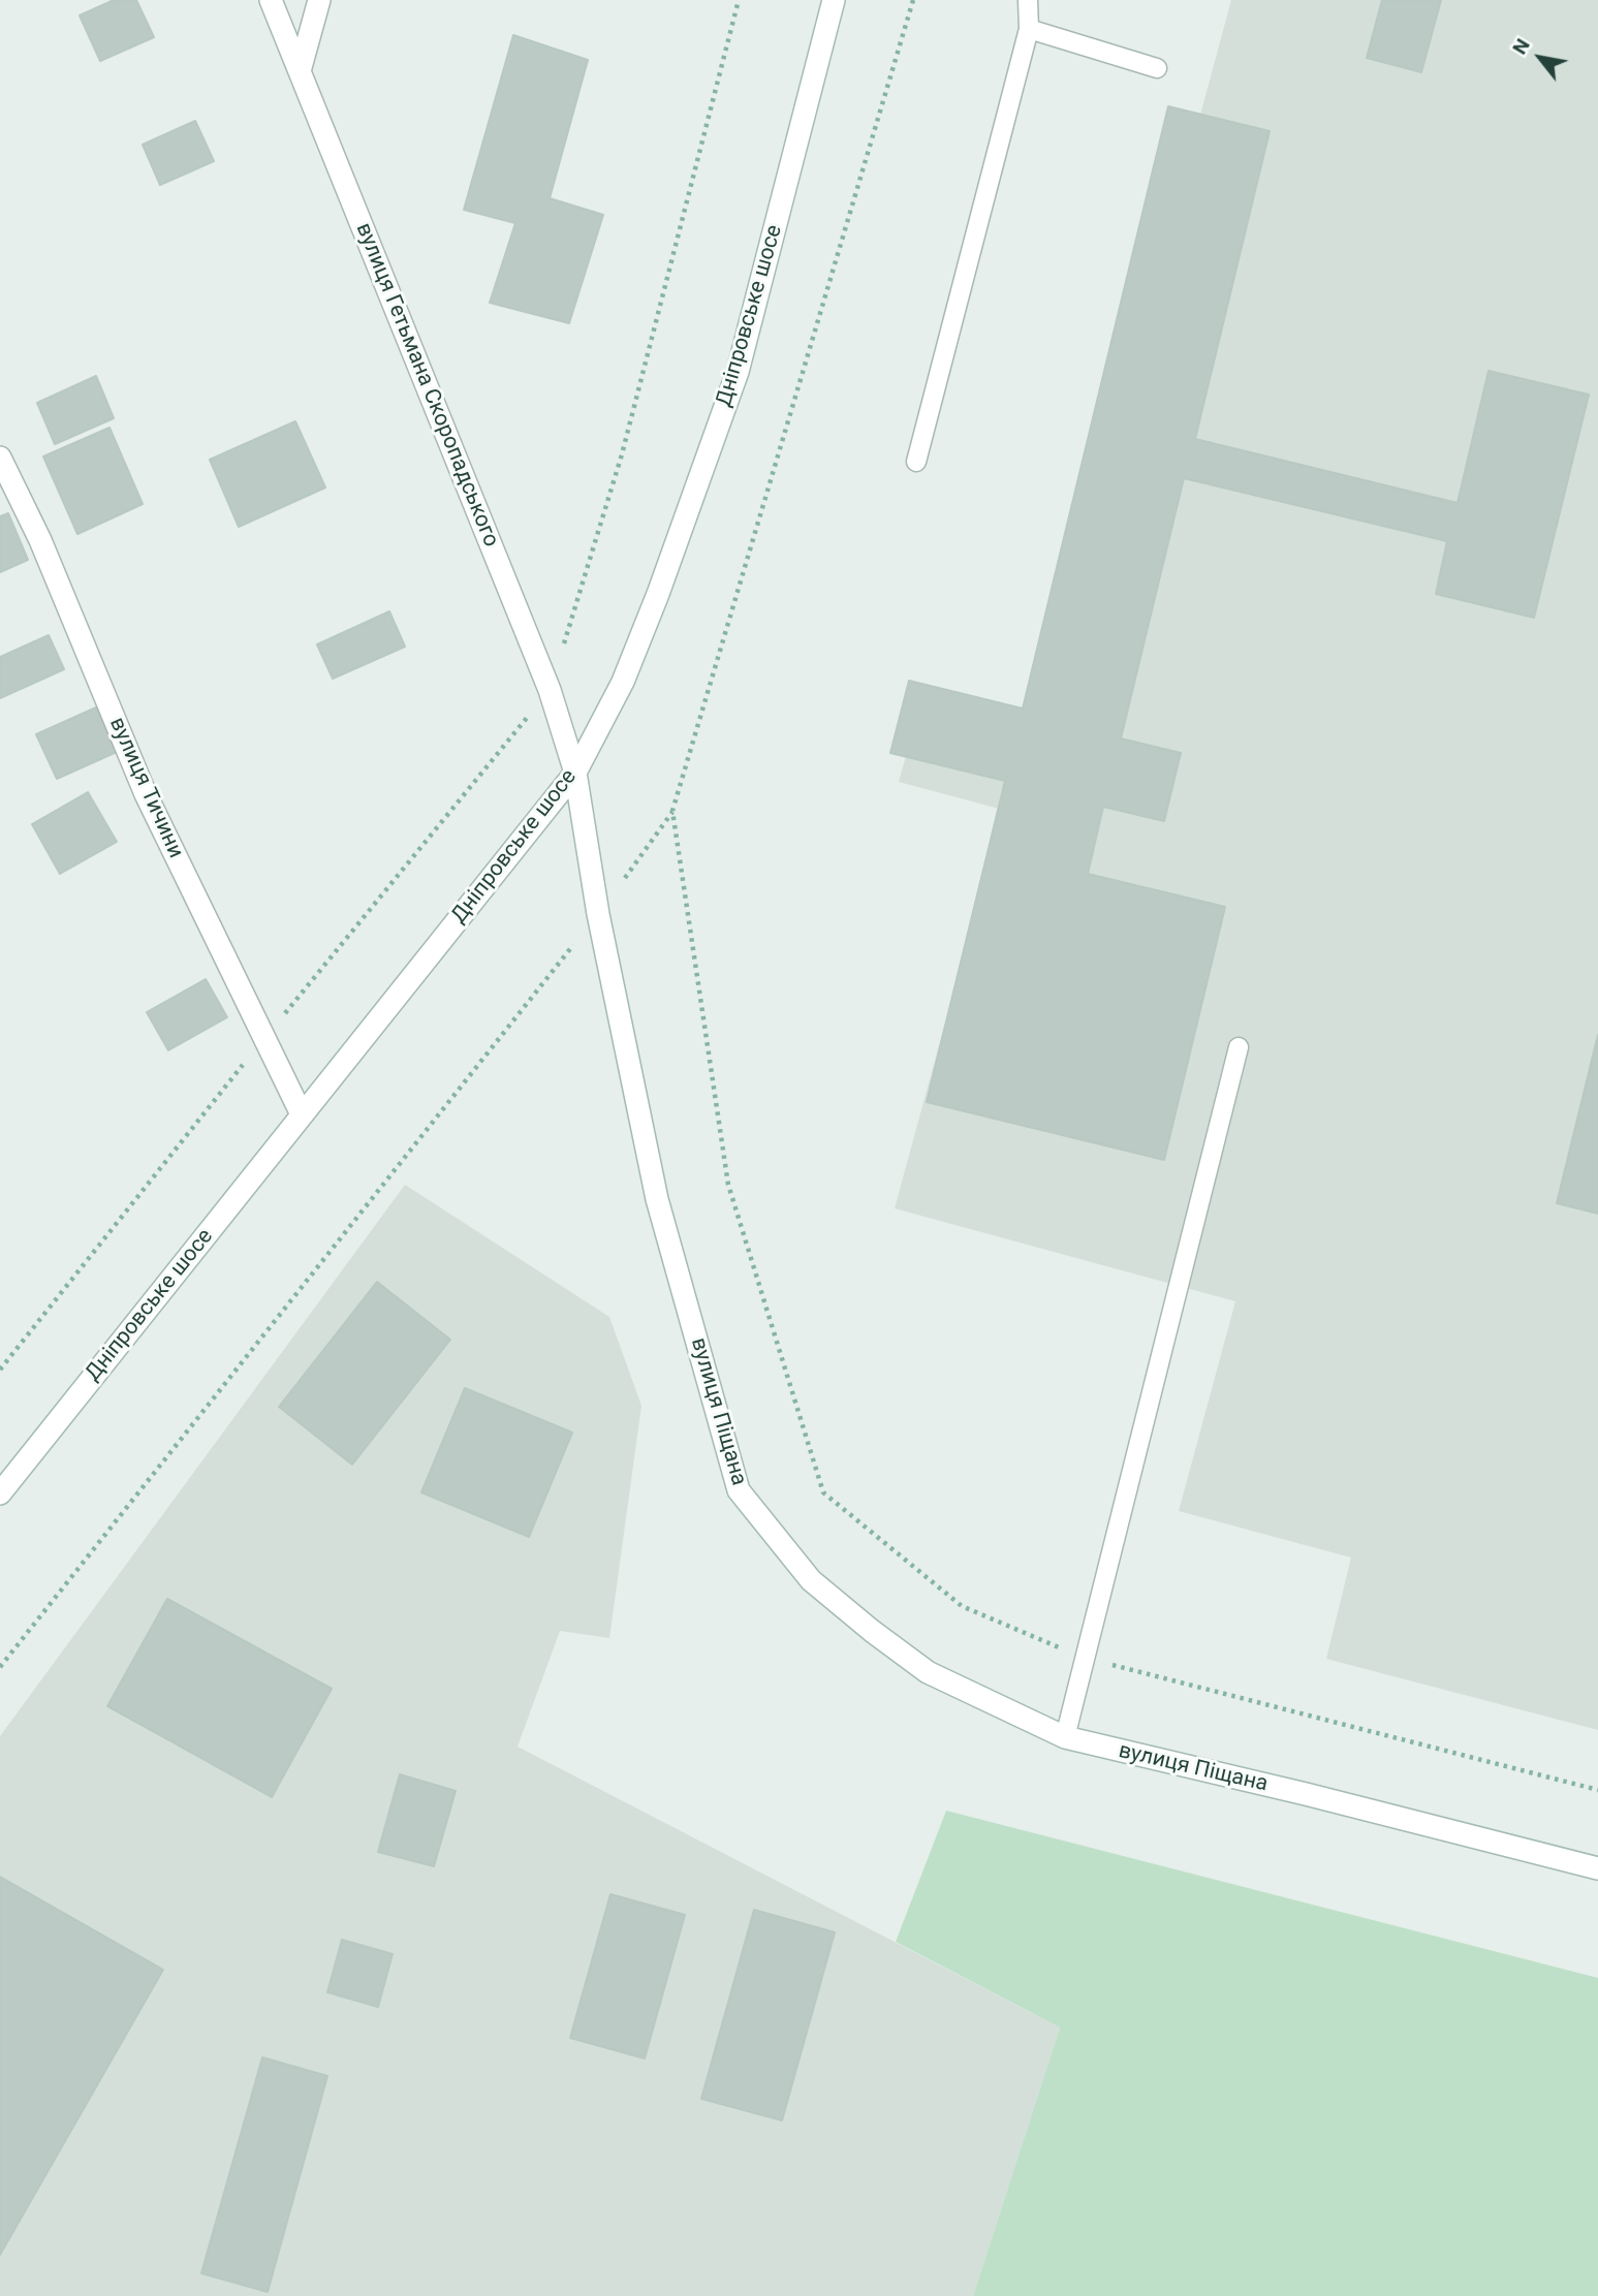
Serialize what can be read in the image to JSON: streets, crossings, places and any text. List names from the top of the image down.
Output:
{
  "streets": {
    "street": [
      "Дніпровське шосе",
      "вулиця Гетьмана Скоропадського",
      "вулиця Тичини",
      "вулиця Піщана"
    ]
  },
  "crossings": [
    ["Дніпровське шосе", "вулиця Гетьмана Скоропадського"],
    ["Дніпровське шосе", "вулиця Тичини"],
    ["Дніпровське шосе", "вулиця Піщана"],
    ["вулиця Гетьмана Скоропадського", "вулиця Піщана"]
  ],
  "north": "top left"
}
